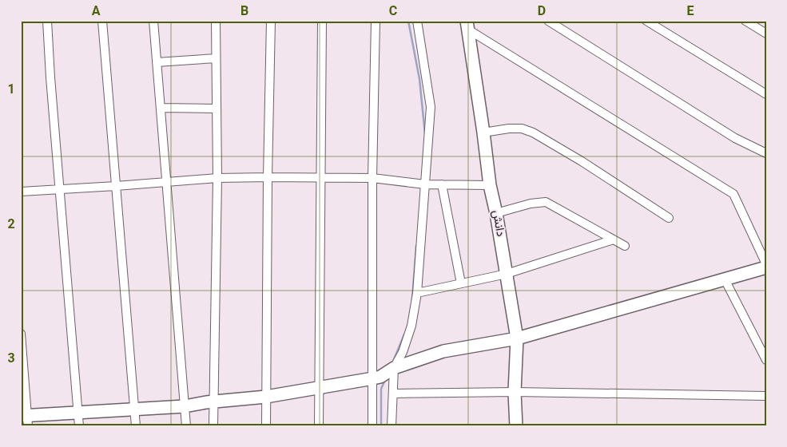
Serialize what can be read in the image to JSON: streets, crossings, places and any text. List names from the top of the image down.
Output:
{
  "streets": {
    "street": ["دانش"]
  },
  "grid": {
    "columns": [
      "A",
      "B",
      "C",
      "D",
      "E"
    ],
    "rows": ["1", "2", "3"]
  }
}
